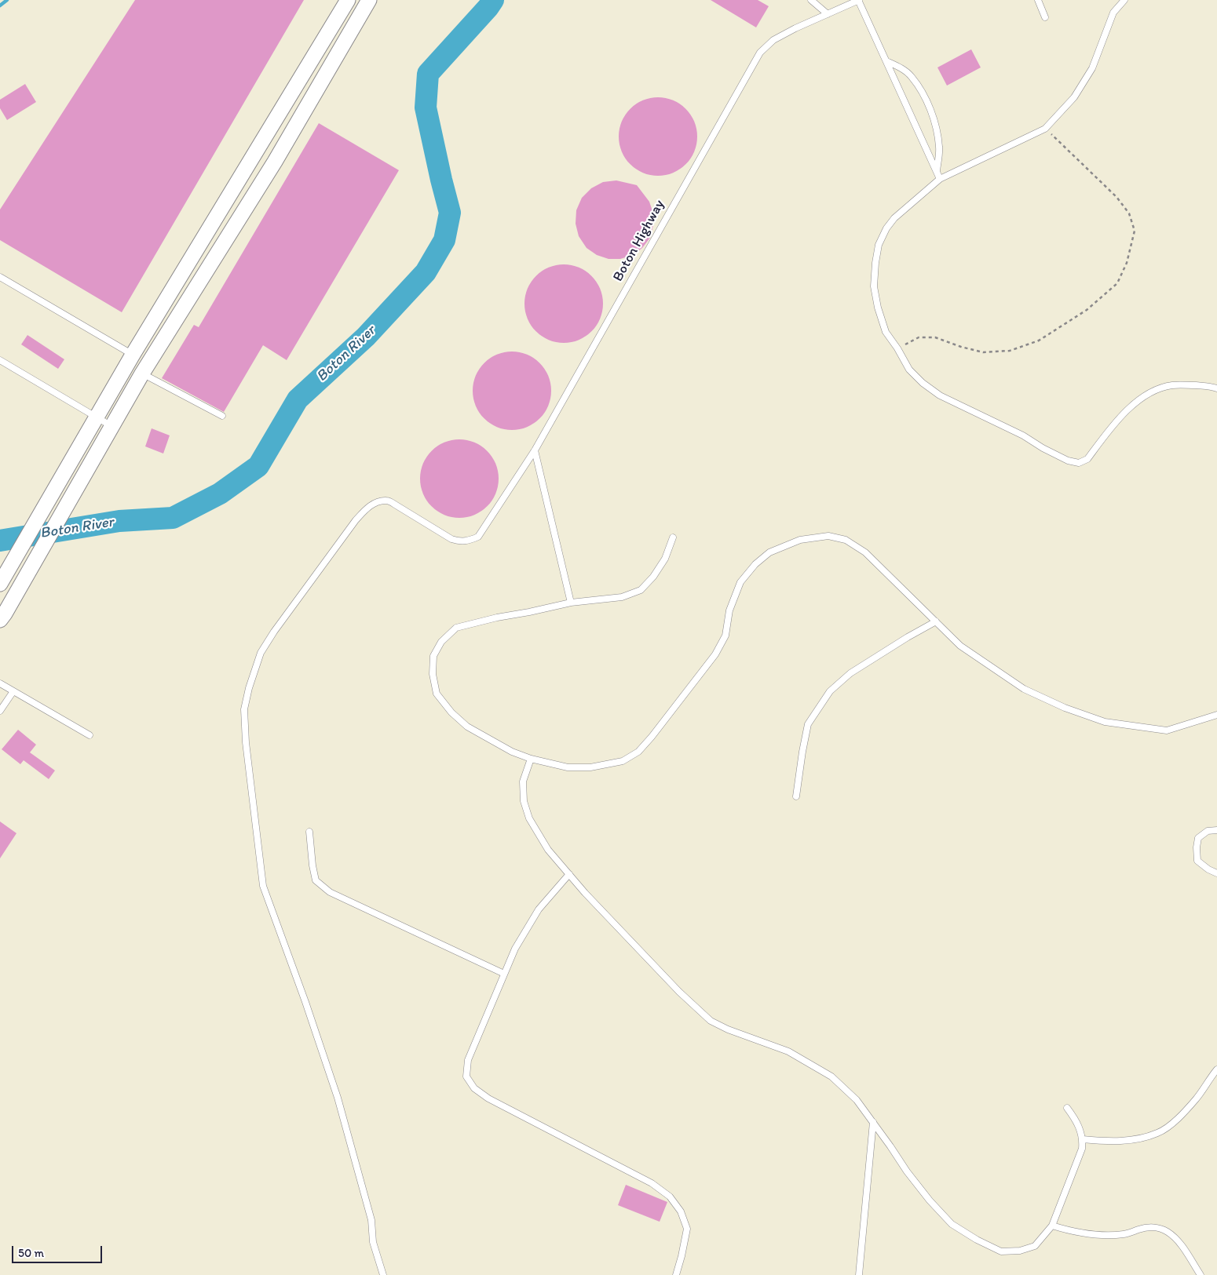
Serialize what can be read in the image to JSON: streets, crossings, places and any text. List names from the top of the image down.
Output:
{
  "streets": {
    "lane": ["Boton Highway"]
  },
  "water": ["Boton River"],
  "scale_bar": "50 m"
}
